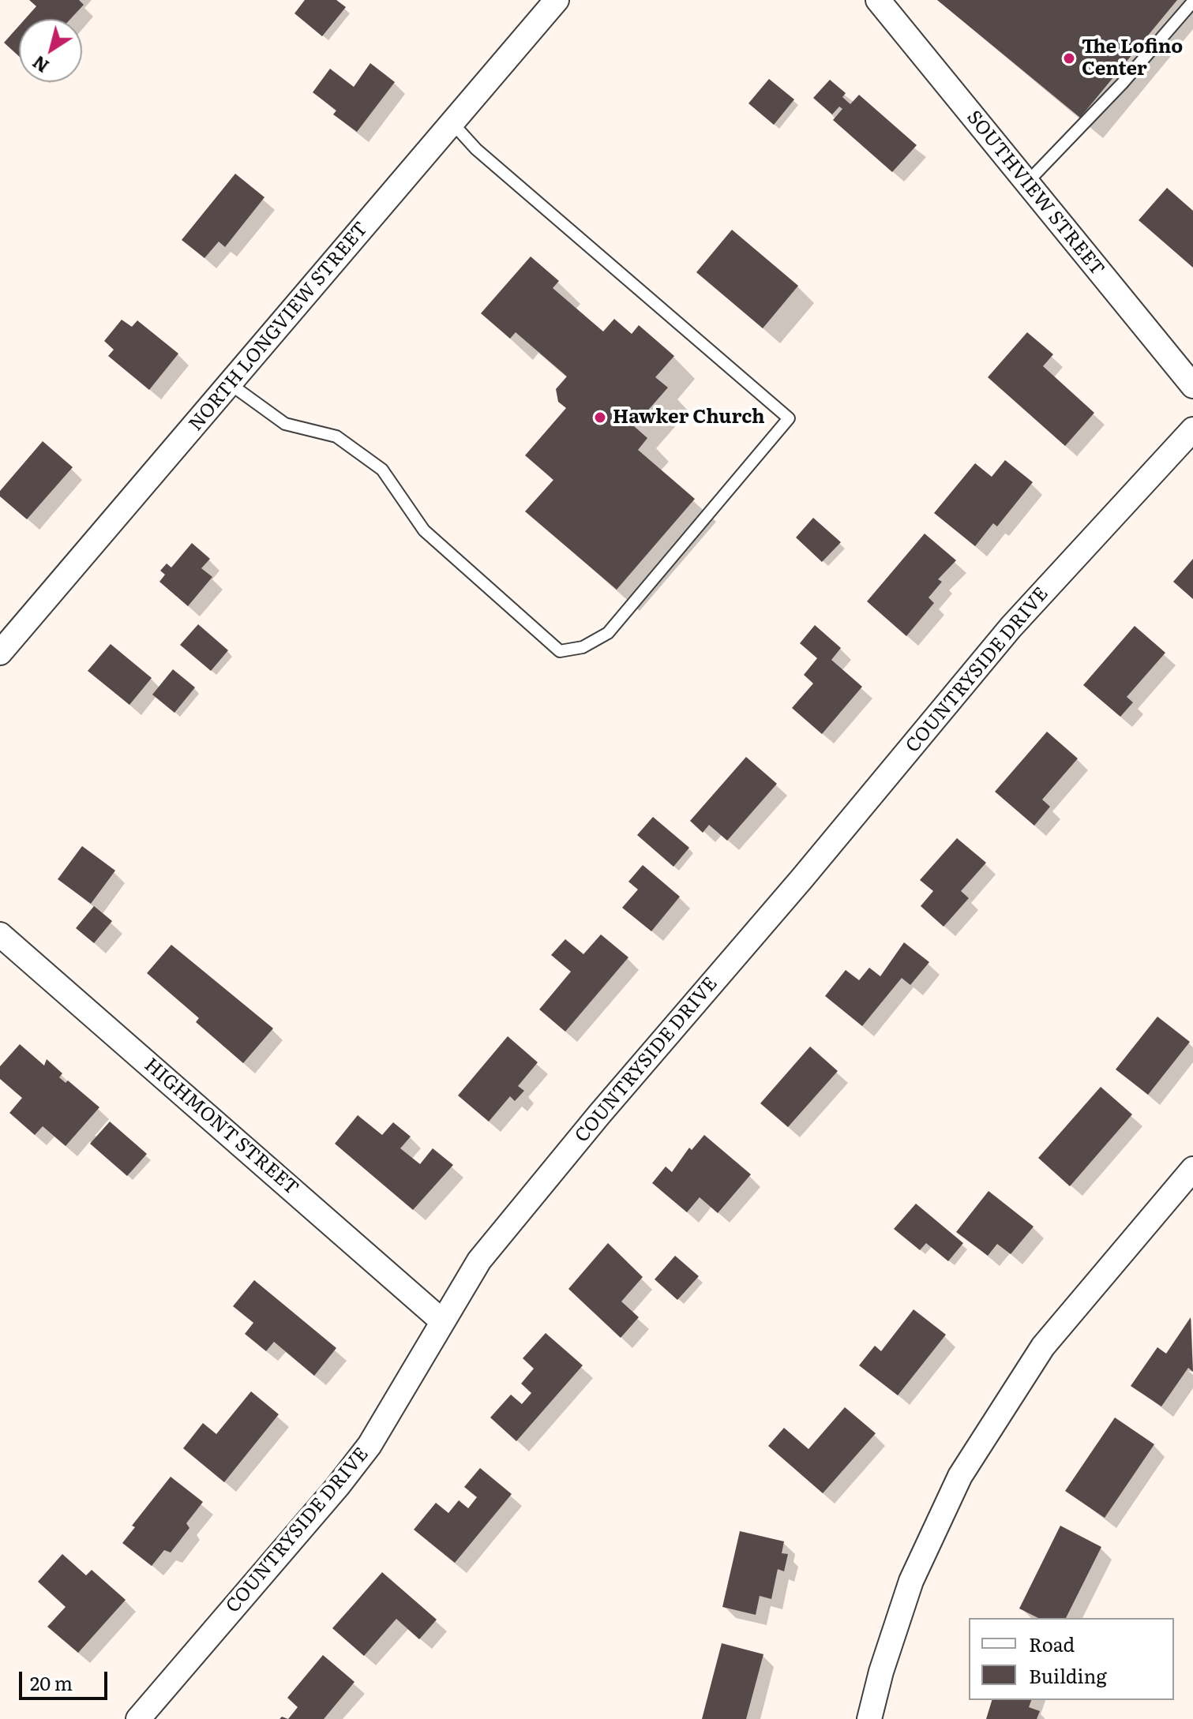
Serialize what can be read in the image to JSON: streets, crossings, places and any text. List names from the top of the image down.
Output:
{
  "streets": {
    "street": [
      "SOUTHVIEW STREET",
      "NORTH LONGVIEW STREET",
      "COUNTRYSIDE DRIVE",
      "HIGHMONT STREET"
    ]
  },
  "crossings": [
    ["COUNTRYSIDE DRIVE", "HIGHMONT STREET"]
  ],
  "places": ["The Lofino Center", "Hawker Church"],
  "legend": ["Road", "Building"],
  "scale_bar": "20 m",
  "north": "bottom left"
}
